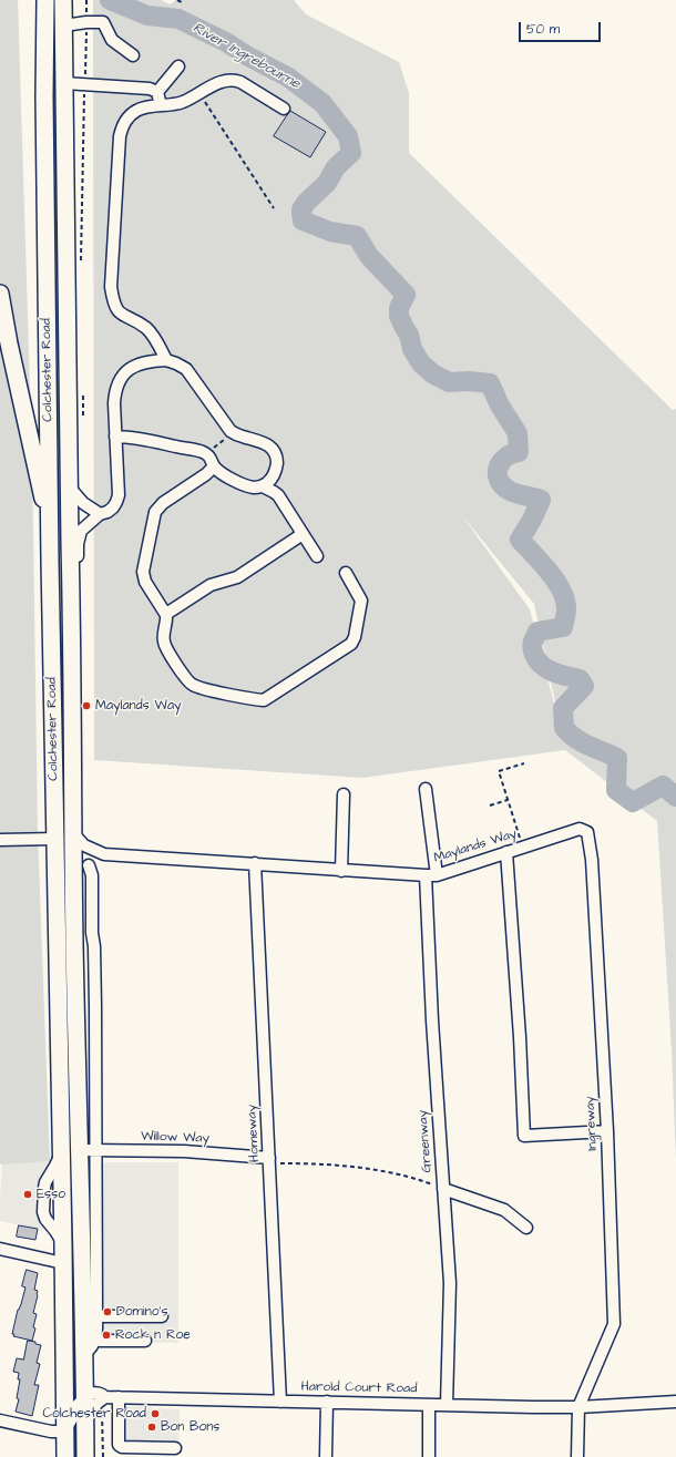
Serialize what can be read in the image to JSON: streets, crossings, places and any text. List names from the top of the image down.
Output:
{
  "streets": {
    "highway": ["Colchester Road"],
    "street": [
      "Maylands Way",
      "Ingreway",
      "Homeway",
      "Willow Way",
      "Greenway",
      "Harold Court Road"
    ]
  },
  "crossings": [
    ["Colchester Road", "Maylands Way"],
    ["Colchester Road", "Willow Way"],
    ["Colchester Road", "Harold Court Road"],
    ["Maylands Way", "Ingreway"],
    ["Maylands Way", "Homeway"],
    ["Maylands Way", "Greenway"],
    ["Ingreway", "Harold Court Road"],
    ["Homeway", "Willow Way"],
    ["Homeway", "Harold Court Road"],
    ["Greenway", "Harold Court Road"]
  ],
  "water": ["River Ingrebourne"],
  "places": [
    "Maylands Way",
    "Esso",
    "Domino's",
    "Rock n Roe",
    "Colchester Road",
    "Bon Bons"
  ],
  "scale_bar": "50 m"
}
